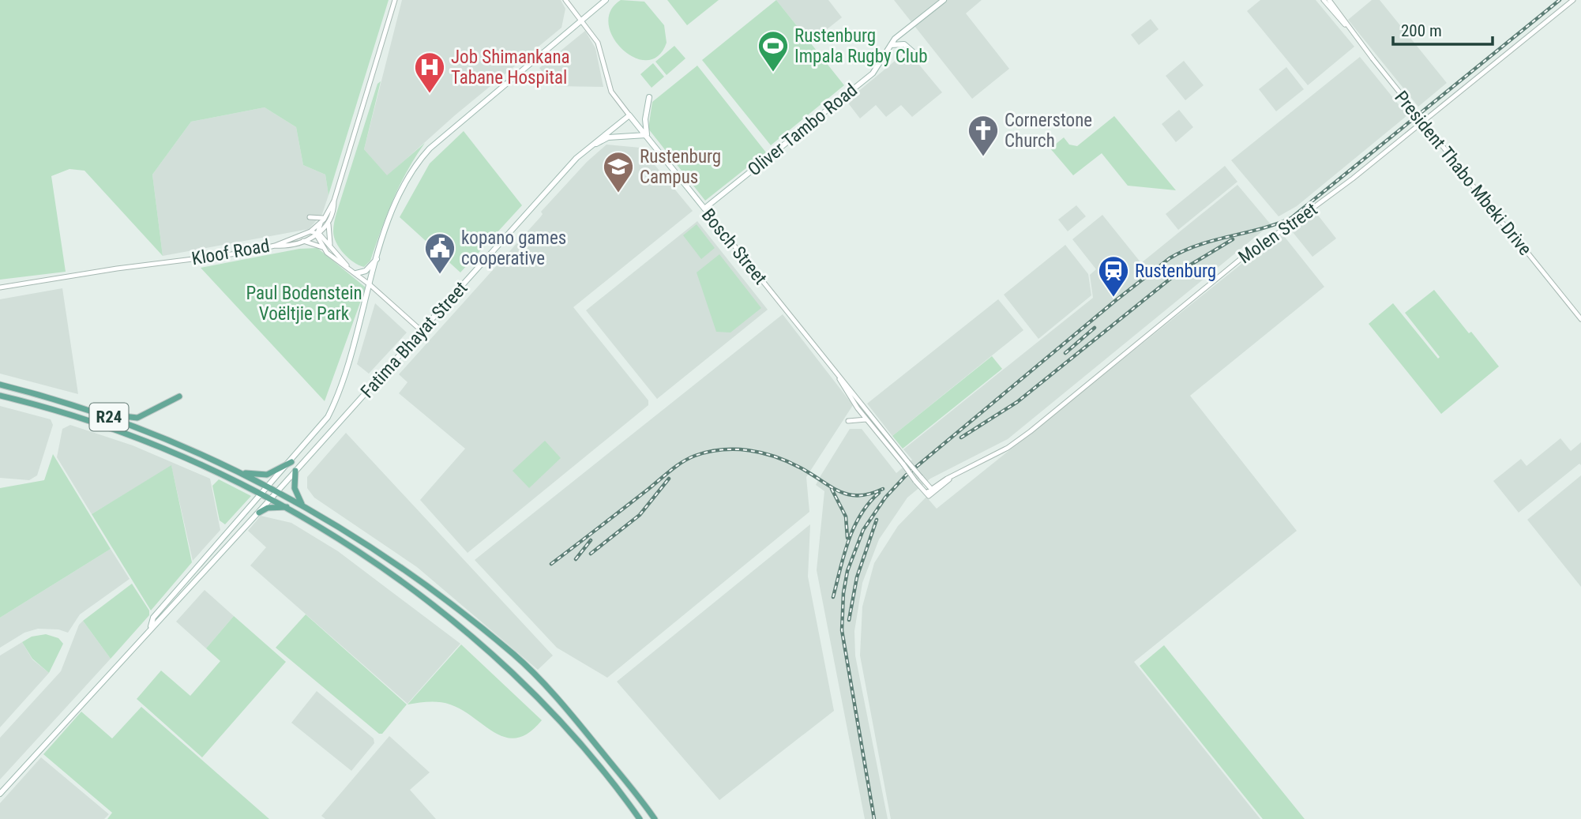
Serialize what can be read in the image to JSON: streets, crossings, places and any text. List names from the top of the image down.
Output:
{
  "streets": {
    "main road": [
      "Oliver Tambo Road",
      "Bosch Street",
      "Fatima Bhayat Street",
      "R24"
    ],
    "street": ["President Thabo Mbeki Drive", "Molen Street", "Kloof Road"]
  },
  "crossings": [
    ["Oliver Tambo Road", "Bosch Street"],
    ["Bosch Street", "Fatima Bhayat Street"],
    ["Fatima Bhayat Street", "R24"]
  ],
  "parks": ["Paul Bodenstein Voëltjie Park"],
  "places": {
    "sports": ["Rustenburg Impala Rugby Club"],
    "hospital": ["Job Shimankana Tabane Hospital"],
    "church": ["Cornerstone Church"],
    "school or university": ["Rustenburg Campus"],
    "public building": ["kopano games cooperative"],
    "station": ["Rustenburg"]
  },
  "scale_bar": "200 m"
}
